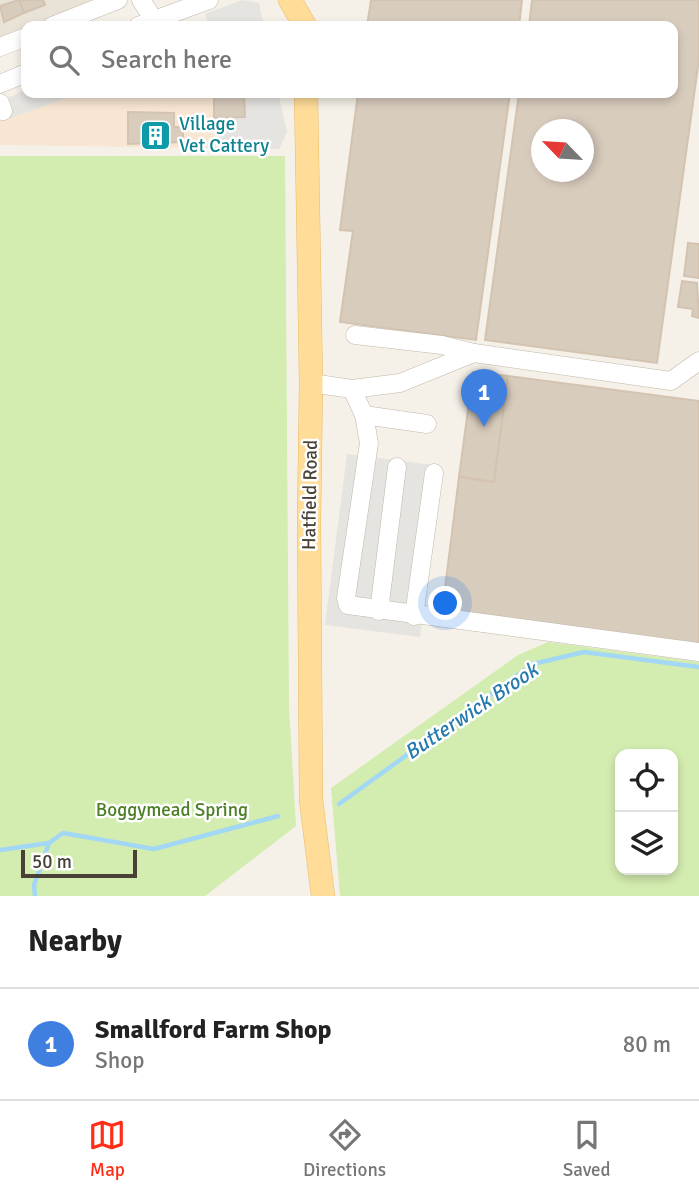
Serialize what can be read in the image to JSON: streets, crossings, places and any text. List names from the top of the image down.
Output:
{
  "streets": {
    "main road": ["Hatfield Road"]
  },
  "water": ["Butterwick Brook"],
  "parks": ["Boggymead Spring"],
  "places": {
    "building": ["Village Vet Cattery"]
  },
  "scale_bar": "50 m",
  "north": "top left",
  "page": {
    "search": "Search here",
    "pins": "1",
    "scale": "50 m",
    "heading": "Nearby",
    "list": [
      {
        "mark": "1",
        "name": "Smallford Farm Shop",
        "note": "Shop",
        "value": "80 m"
      }
    ],
    "nav": ["Map", "Directions", "Saved"]
  }
}
